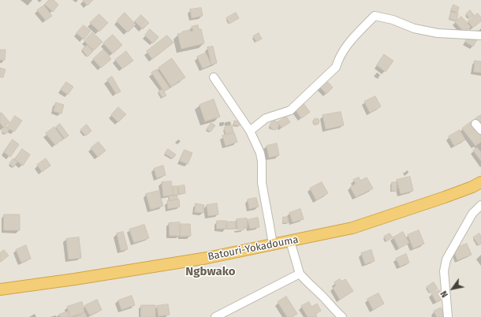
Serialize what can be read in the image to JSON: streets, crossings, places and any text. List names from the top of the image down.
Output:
{
  "streets": {
    "highway": ["Batouri-Yokadouma"]
  },
  "districts": ["Ngbwako"],
  "north": "bottom left"
}
